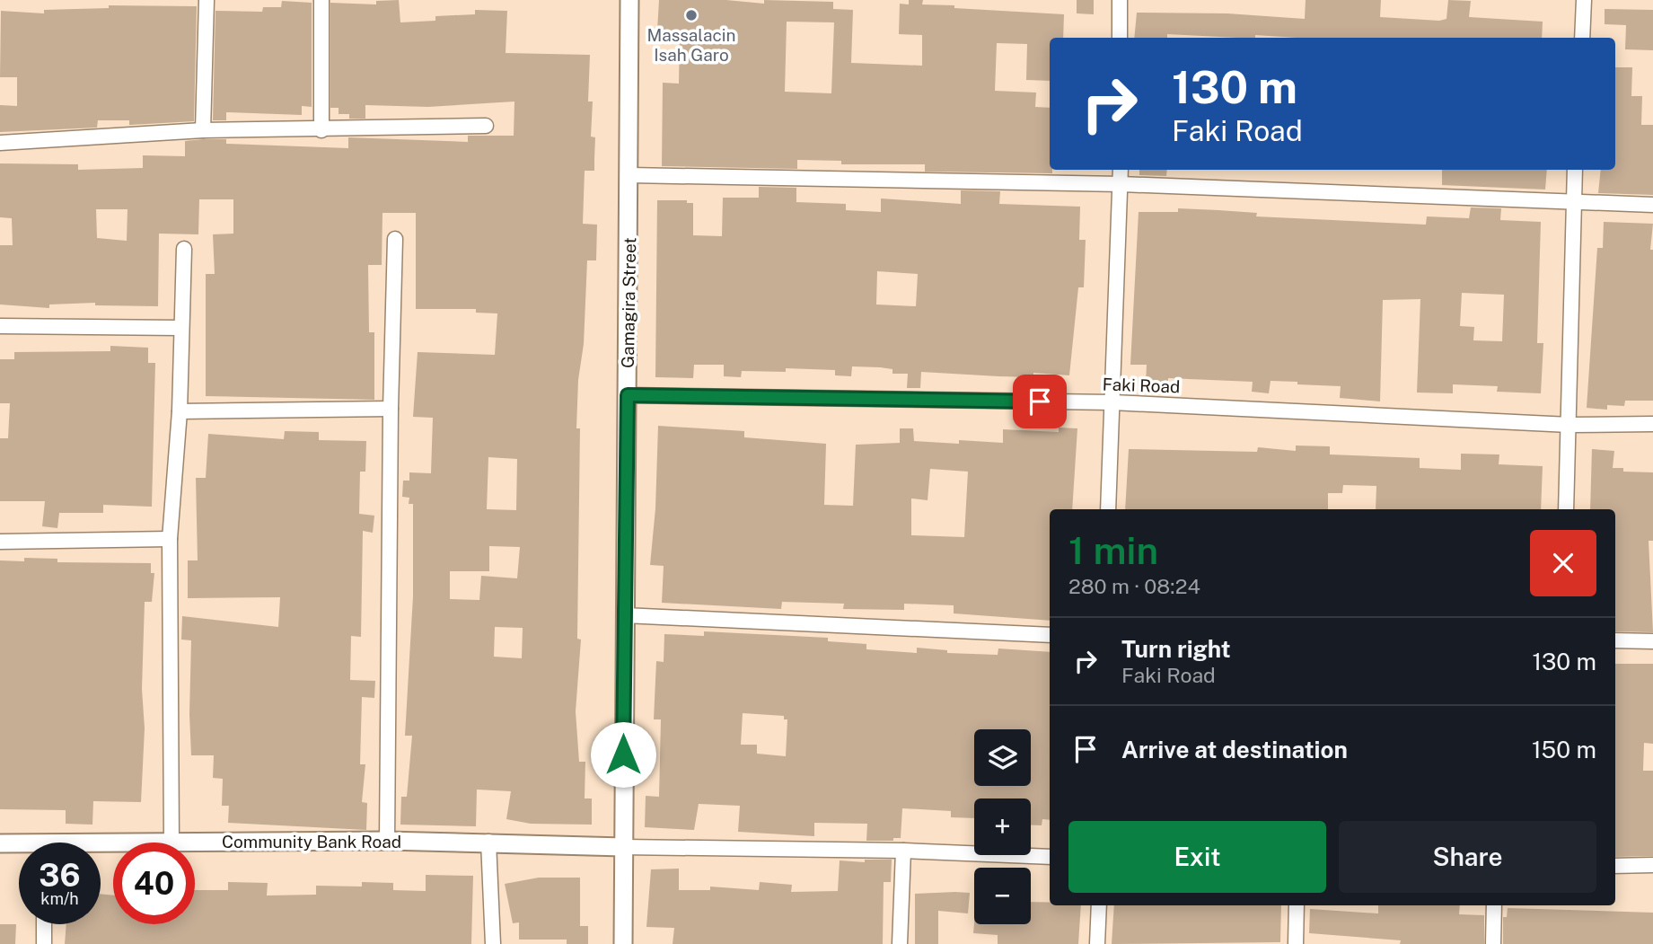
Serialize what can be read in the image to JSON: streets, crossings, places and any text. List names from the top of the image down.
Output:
{
  "streets": {
    "street": ["Gamagira Street", "Faki Road", "Community Bank Road"]
  },
  "crossings": [
    ["Gamagira Street", "Faki Road"],
    ["Gamagira Street", "Community Bank Road"]
  ],
  "places": ["Massalacin Isah Garo"],
  "page": {
    "turn": ["130 m", "Faki Road"],
    "heading": ["1 min", "280 m · 08:24"],
    "list": [
      {
        "name": "Turn right",
        "note": "Faki Road",
        "value": "130 m"
      },
      {
        "name": "Arrive at destination",
        "value": "150 m"
      }
    ],
    "map_buttons": ["+", "−"],
    "buttons": ["Exit", "Share"],
    "speed": "36 km/h",
    "limit": "40"
  }
}
